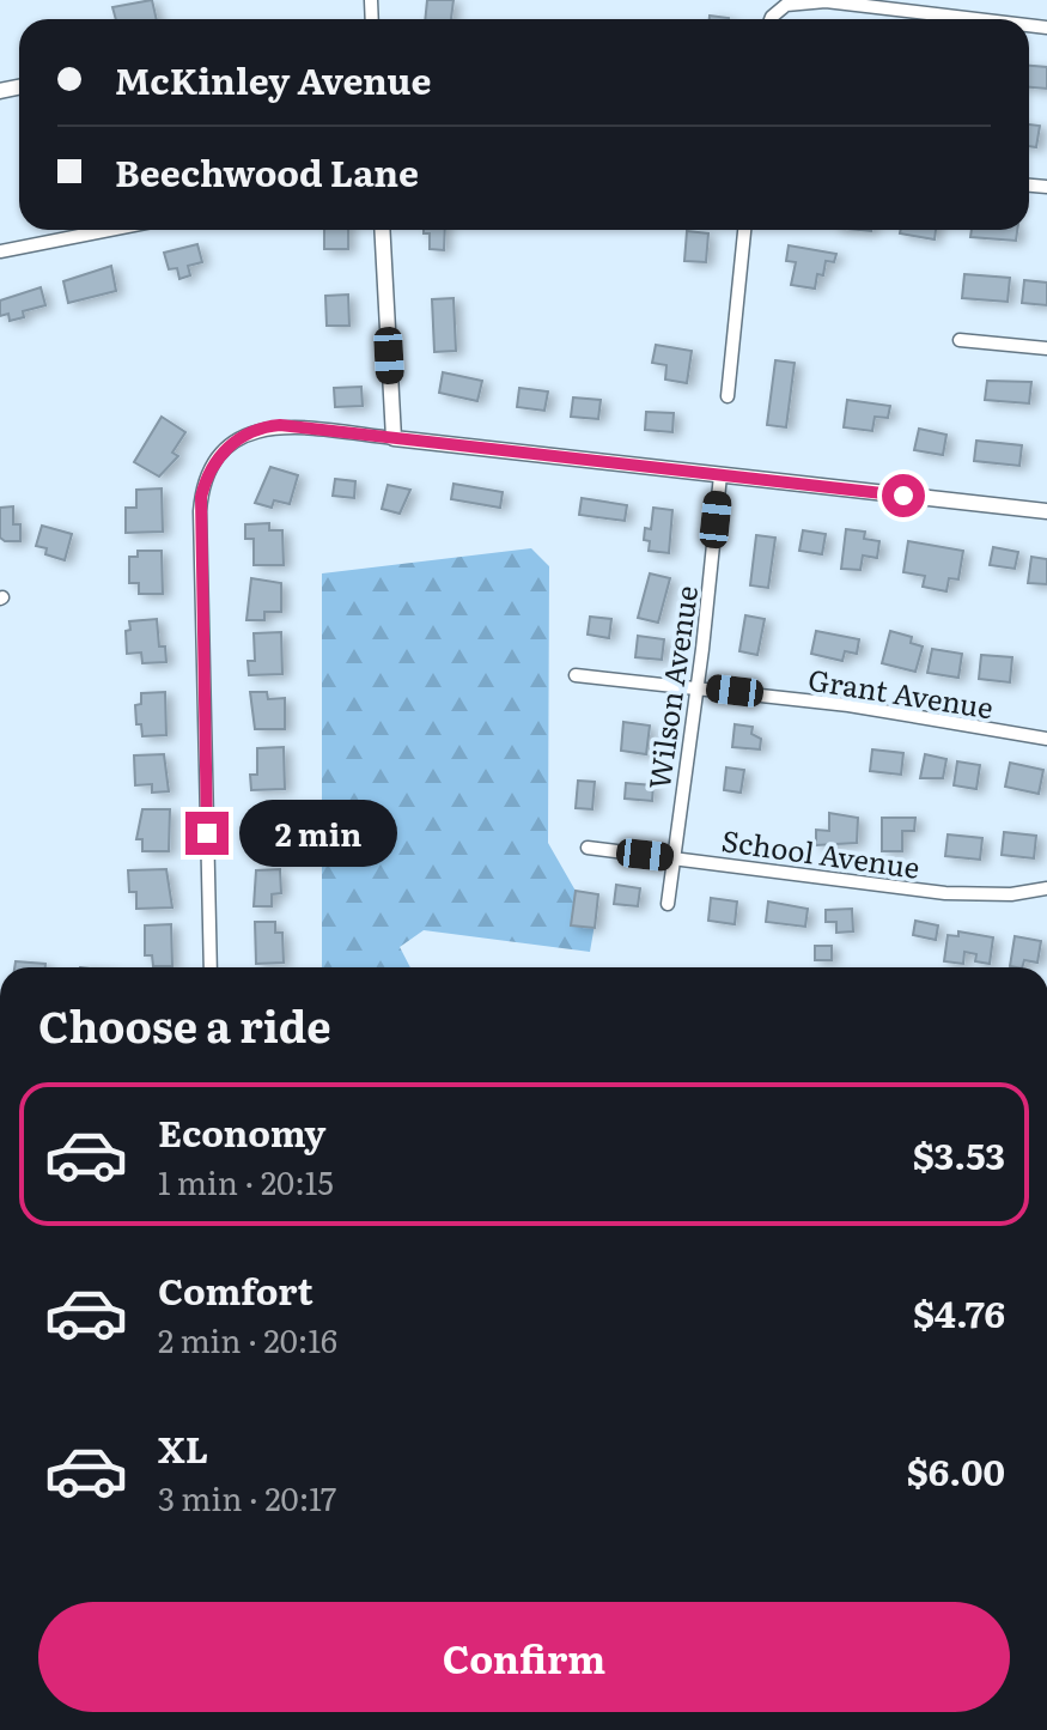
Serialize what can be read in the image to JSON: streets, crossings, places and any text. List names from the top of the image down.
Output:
{
  "streets": {
    "street": ["Wilson Avenue", "Grant Avenue", "School Avenue"]
  },
  "crossings": [
    ["Wilson Avenue", "Grant Avenue"],
    ["Wilson Avenue", "School Avenue"]
  ],
  "page": {
    "banner": ["McKinley Avenue", "Beechwood Lane"],
    "bubble": "2 min",
    "heading": "Choose a ride",
    "list": [
      {
        "name": "Economy",
        "note": "1 min · 20:15",
        "value": "$3.53"
      },
      {
        "name": "Comfort",
        "note": "2 min · 20:16",
        "value": "$4.76"
      },
      {
        "name": "XL",
        "note": "3 min · 20:17",
        "value": "$6.00"
      }
    ],
    "buttons": "Confirm"
  }
}
